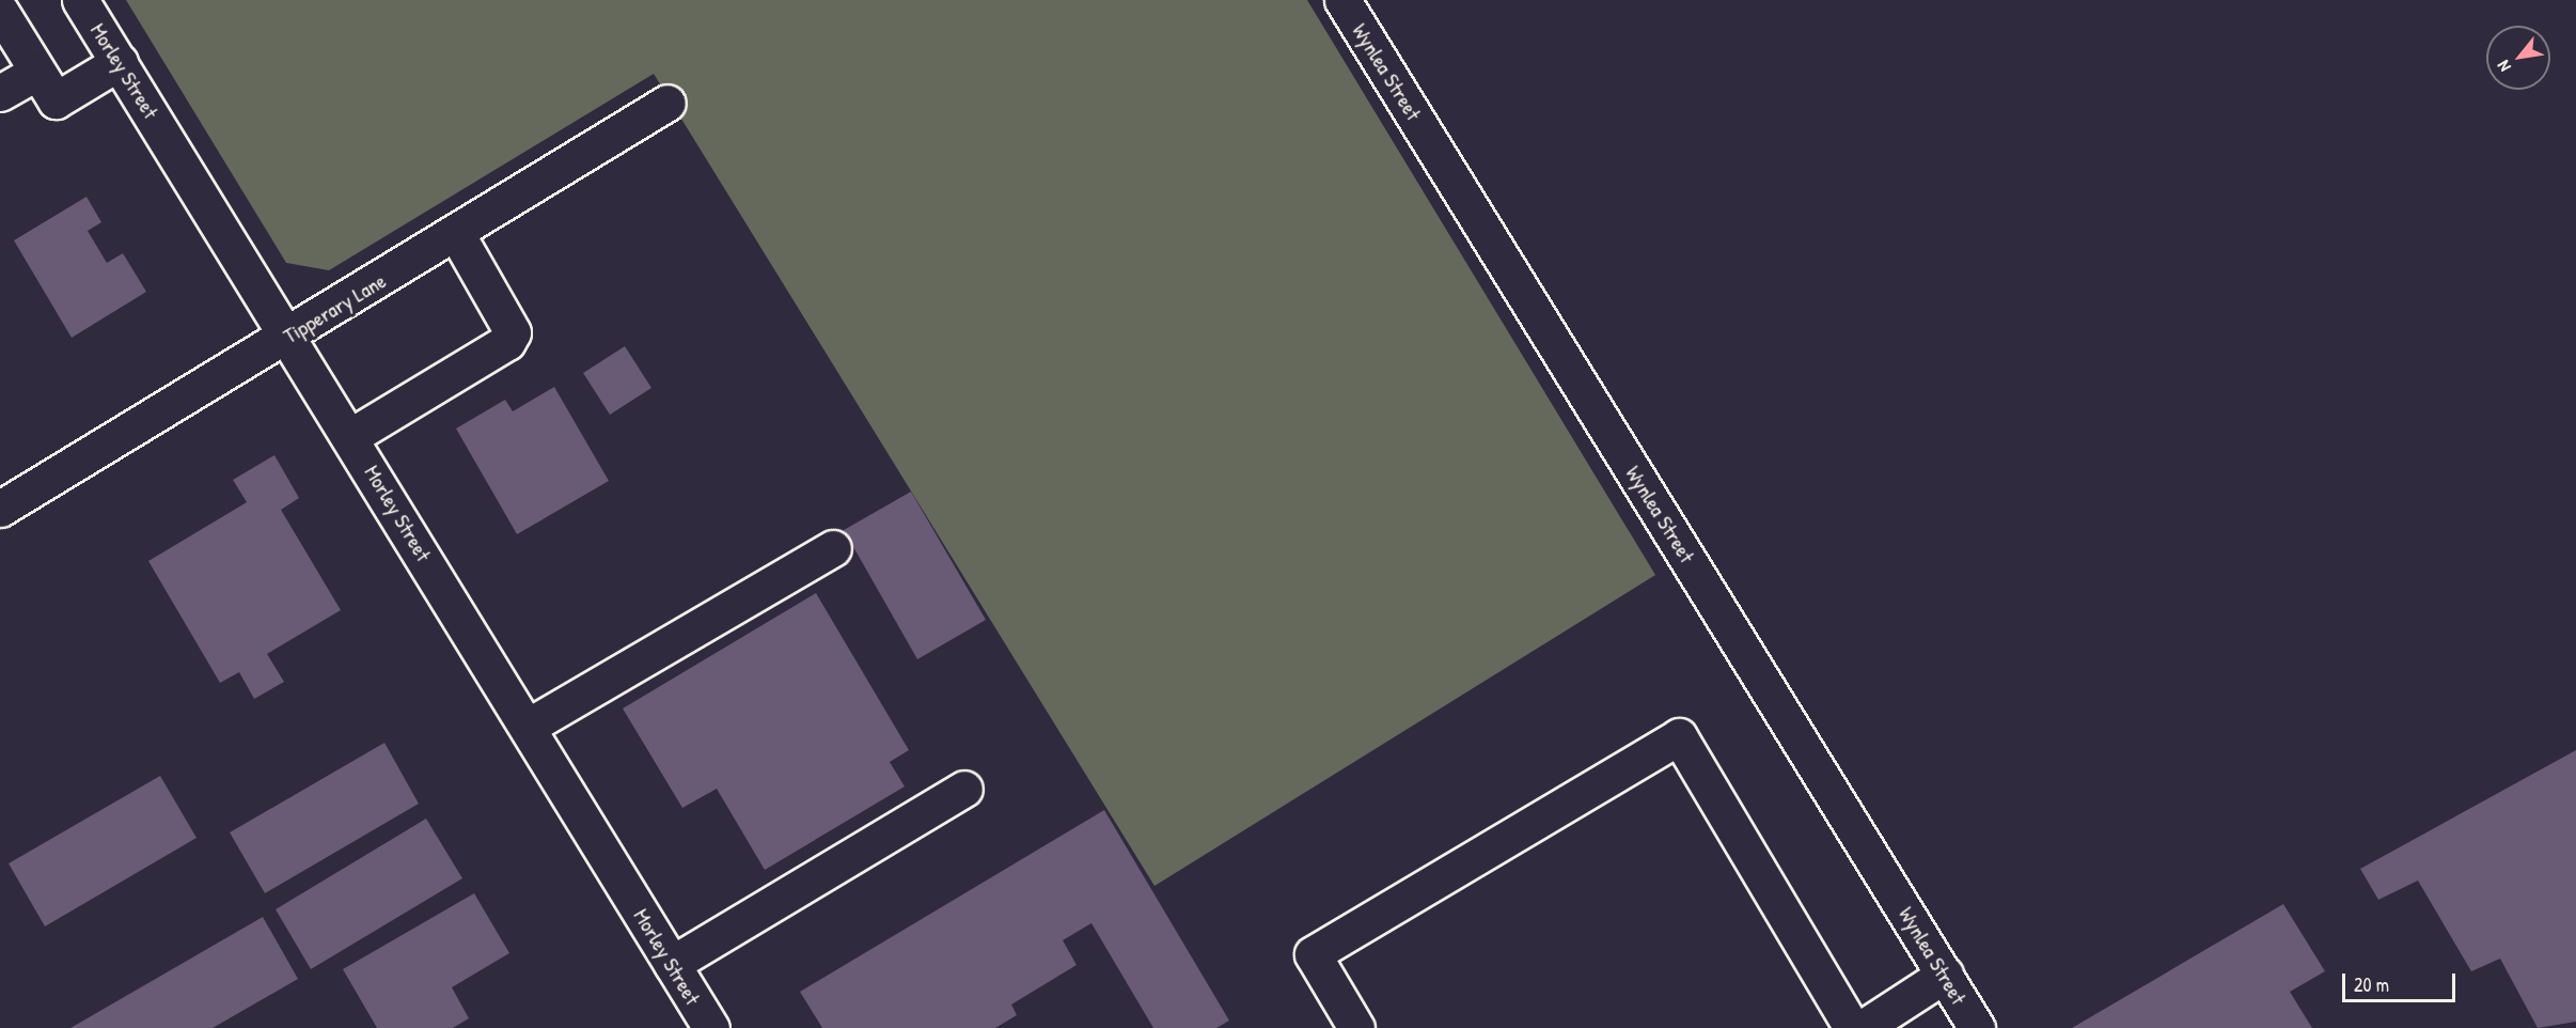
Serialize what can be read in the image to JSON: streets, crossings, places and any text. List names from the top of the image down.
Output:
{
  "streets": {
    "street": ["Morley Street", "Wynlea Street", "Tipperary Lane"]
  },
  "crossings": [
    ["Morley Street", "Tipperary Lane"]
  ],
  "scale_bar": "20 m",
  "north": "bottom left"
}
